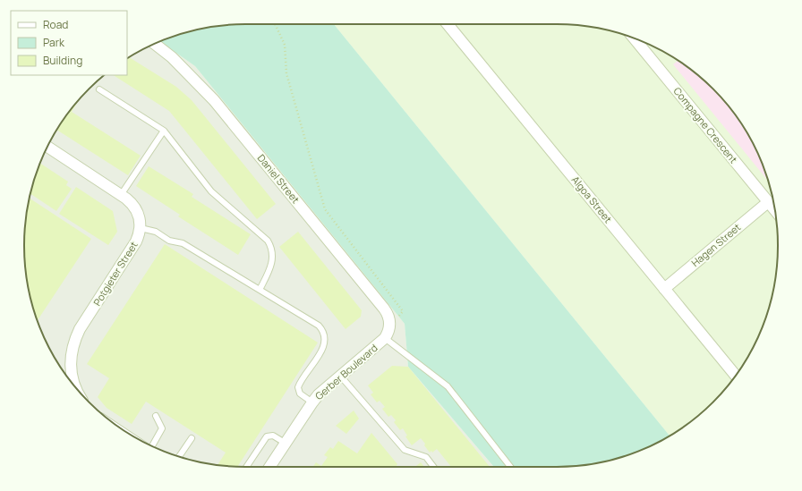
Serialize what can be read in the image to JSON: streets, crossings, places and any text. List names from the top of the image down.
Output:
{
  "streets": {
    "street": [
      "Compagne Crescent",
      "Daniel Street",
      "Algoa Street",
      "Hagen Street",
      "Potgieter Street",
      "Gerber Boulevard"
    ]
  },
  "crossings": [
    ["Compagne Crescent", "Hagen Street"],
    ["Daniel Street", "Gerber Boulevard"],
    ["Algoa Street", "Hagen Street"]
  ],
  "legend": ["Road", "Park", "Building"]
}
